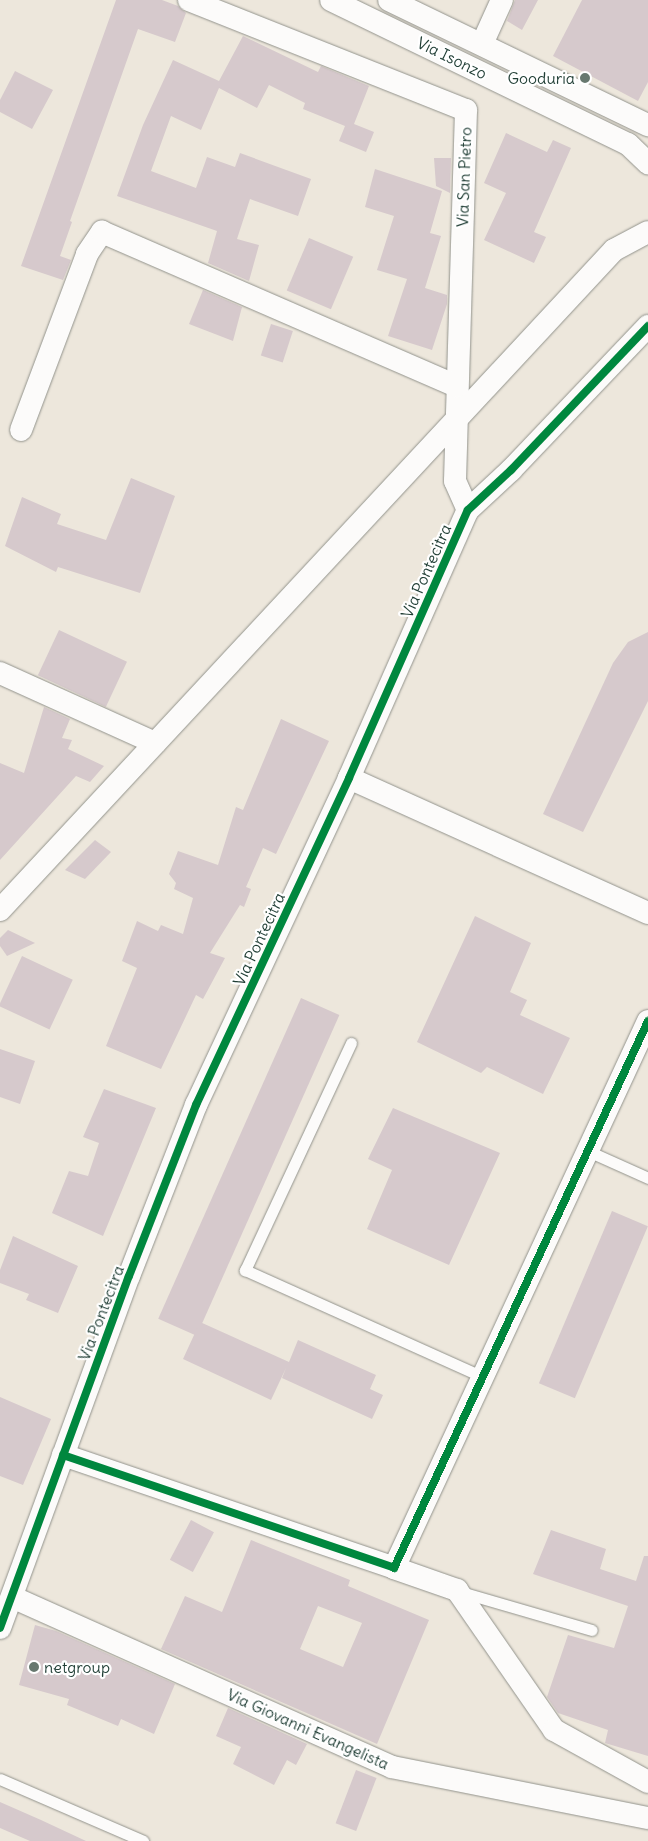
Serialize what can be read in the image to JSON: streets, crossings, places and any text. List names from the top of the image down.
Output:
{
  "streets": {
    "street": [
      "Via Isonzo",
      "Via San Pietro",
      "Via Pontecitra",
      "Via Giovanni Evangelista"
    ]
  },
  "crossings": [
    ["Via San Pietro", "Via Pontecitra"],
    ["Via Pontecitra", "Via Giovanni Evangelista"]
  ],
  "places": ["Gooduria", "netgroup"]
}
